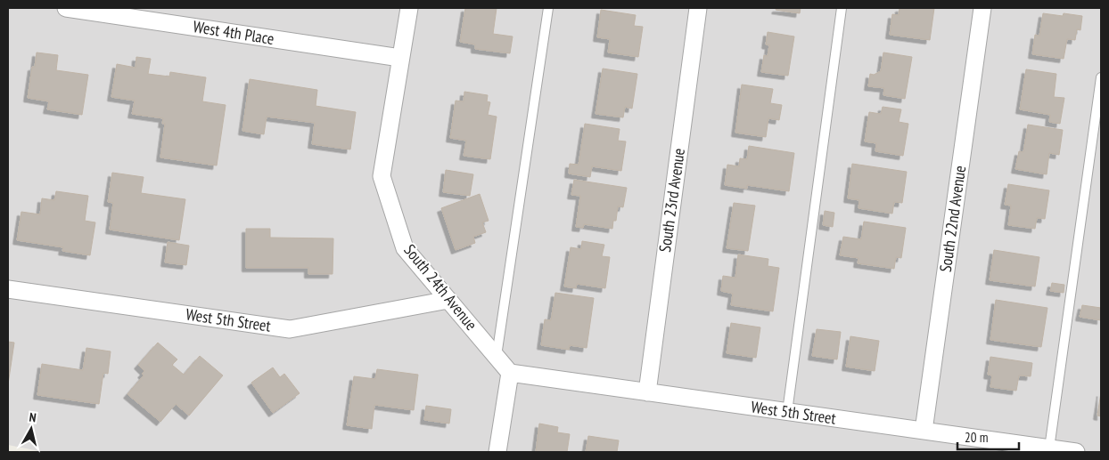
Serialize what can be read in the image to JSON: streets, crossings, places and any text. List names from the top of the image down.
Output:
{
  "streets": {
    "street": [
      "West 4th Place",
      "South 23rd Avenue",
      "South 22nd Avenue",
      "South 24th Avenue",
      "West 5th Street"
    ]
  },
  "crossings": [
    ["West 4th Place", "South 24th Avenue"],
    ["South 23rd Avenue", "West 5th Street"],
    ["South 22nd Avenue", "West 5th Street"],
    ["South 24th Avenue", "West 5th Street"]
  ],
  "scale_bar": "20 m",
  "north": "top"
}
